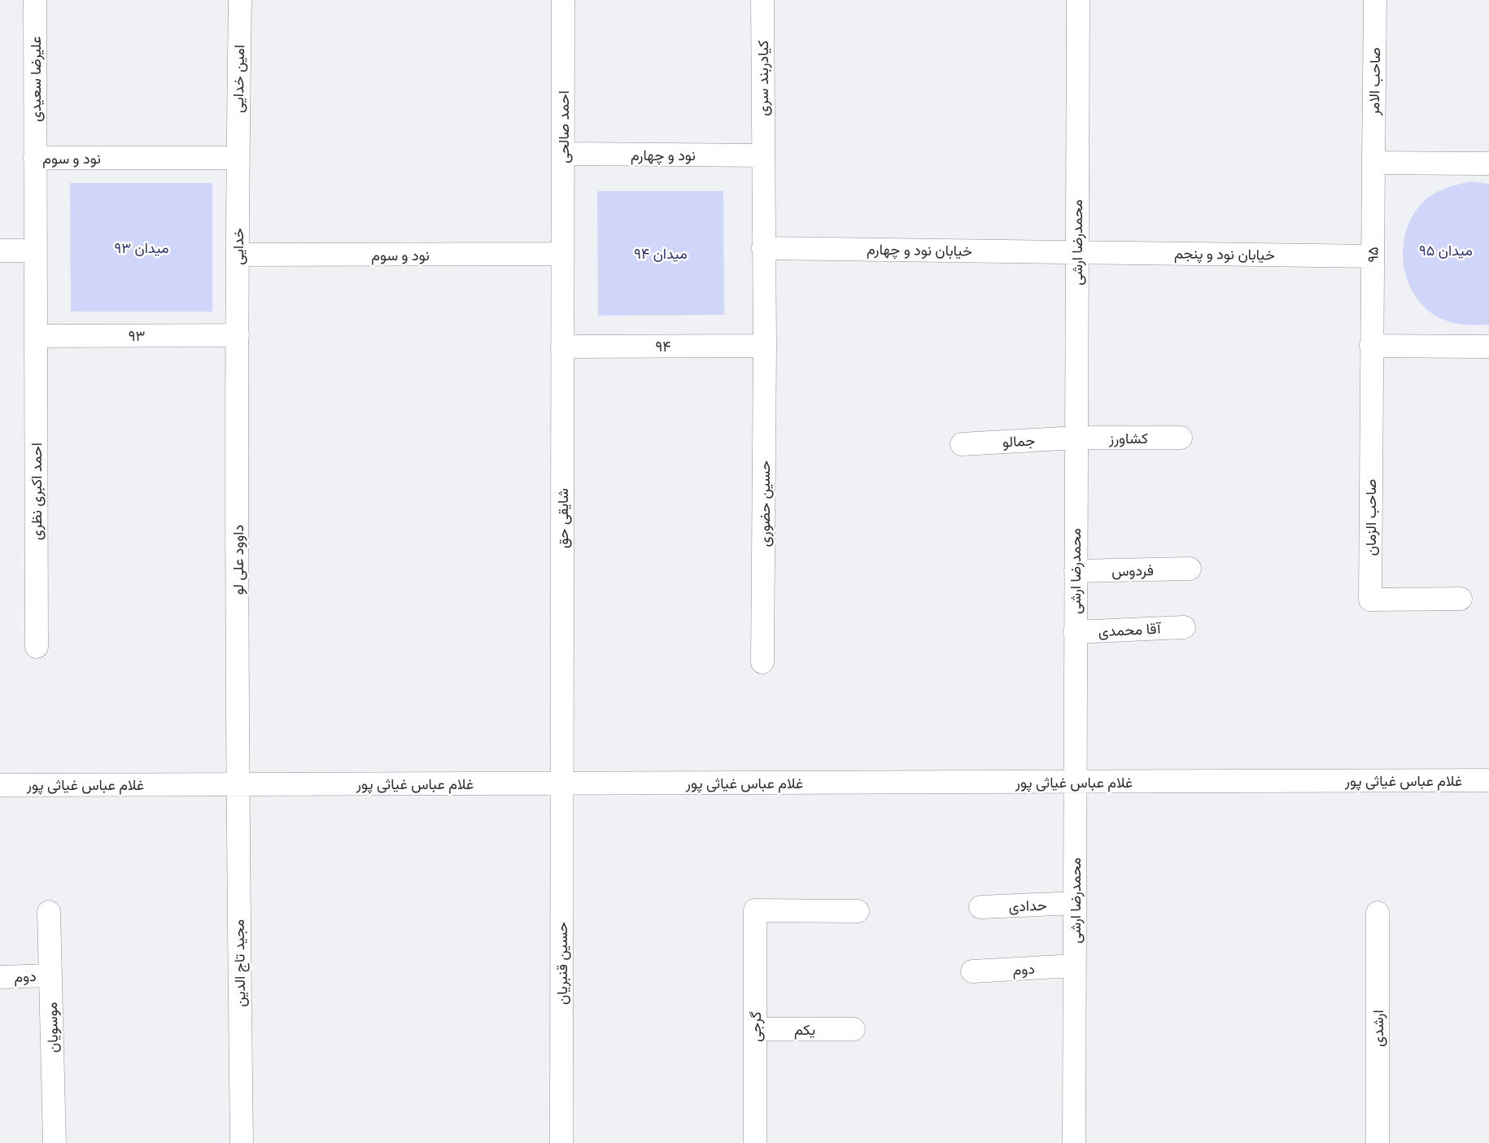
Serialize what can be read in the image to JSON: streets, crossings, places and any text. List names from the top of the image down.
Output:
{
  "streets": {
    "street": [
      "کیادربند سری",
      "علیرضا سعیدی",
      "امین خدایی",
      "صاحب الامر",
      "احمد صالحی",
      "نود و چهارم",
      "نود و سوم",
      "محمدرضا ارشی",
      "خدایی",
      "خیابان نود و چهارم",
      "خیابان نود و پنجم",
      "۹۵",
      "۹۳",
      "۹۴",
      "کشاورز",
      "جمالو",
      "احمد اکبری نظری",
      "حسین حضوری",
      "صاحب الزمان",
      "شایقی حق",
      "داوود علی لو",
      "فردوس",
      "آقا محمدی",
      "غلام عباس غیاثی ‌پور",
      "حدادی",
      "مجید تاج الدین",
      "حسین قنبریان",
      "دوم",
      "گرجی",
      "موسویان",
      "ارشدی",
      "یکم"
    ]
  },
  "crossings": [
    ["کیادربند سری", "نود و چهارم"],
    ["کیادربند سری", "خیابان نود و چهارم"],
    ["کیادربند سری", "حسین حضوری"],
    ["علیرضا سعیدی", "نود و سوم"],
    ["امین خدایی", "نود و سوم"],
    ["امین خدایی", "خدایی"],
    ["صاحب الامر", "۹۵"],
    ["احمد صالحی", "نود و چهارم"],
    ["احمد صالحی", "نود و سوم"],
    ["احمد صالحی", "شایقی حق"],
    ["نود و سوم", "خدایی"],
    ["نود و سوم", "۹۳"],
    ["نود و سوم", "احمد اکبری نظری"],
    ["نود و سوم", "شایقی حق"],
    ["محمدرضا ارشی", "خیابان نود و چهارم"],
    ["محمدرضا ارشی", "خیابان نود و پنجم"],
    ["محمدرضا ارشی", "کشاورز"],
    ["محمدرضا ارشی", "جمالو"],
    ["محمدرضا ارشی", "فردوس"],
    ["محمدرضا ارشی", "آقا محمدی"],
    ["محمدرضا ارشی", "غلام عباس غیاثی ‌پور"],
    ["محمدرضا ارشی", "حدادی"],
    ["محمدرضا ارشی", "دوم"],
    ["خدایی", "۹۳"],
    ["خدایی", "داوود علی لو"],
    ["خیابان نود و چهارم", "خیابان نود و پنجم"],
    ["خیابان نود و چهارم", "حسین حضوری"],
    ["خیابان نود و پنجم", "۹۵"],
    ["۹۵", "صاحب الزمان"],
    ["۹۳", "احمد اکبری نظری"],
    ["۹۳", "داوود علی لو"],
    ["۹۴", "حسین حضوری"],
    ["۹۴", "شایقی حق"],
    ["کشاورز", "جمالو"],
    ["شایقی حق", "غلام عباس غیاثی ‌پور"],
    ["شایقی حق", "حسین قنبریان"],
    ["داوود علی لو", "غلام عباس غیاثی ‌پور"],
    ["داوود علی لو", "مجید تاج الدین"],
    ["غلام عباس غیاثی ‌پور", "مجید تاج الدین"],
    ["غلام عباس غیاثی ‌پور", "حسین قنبریان"],
    ["دوم", "موسویان"],
    ["گرجی", "یکم"]
  ],
  "parks": ["میدان ۹۳", "میدان ۹۵", "میدان ۹۴"]
}
